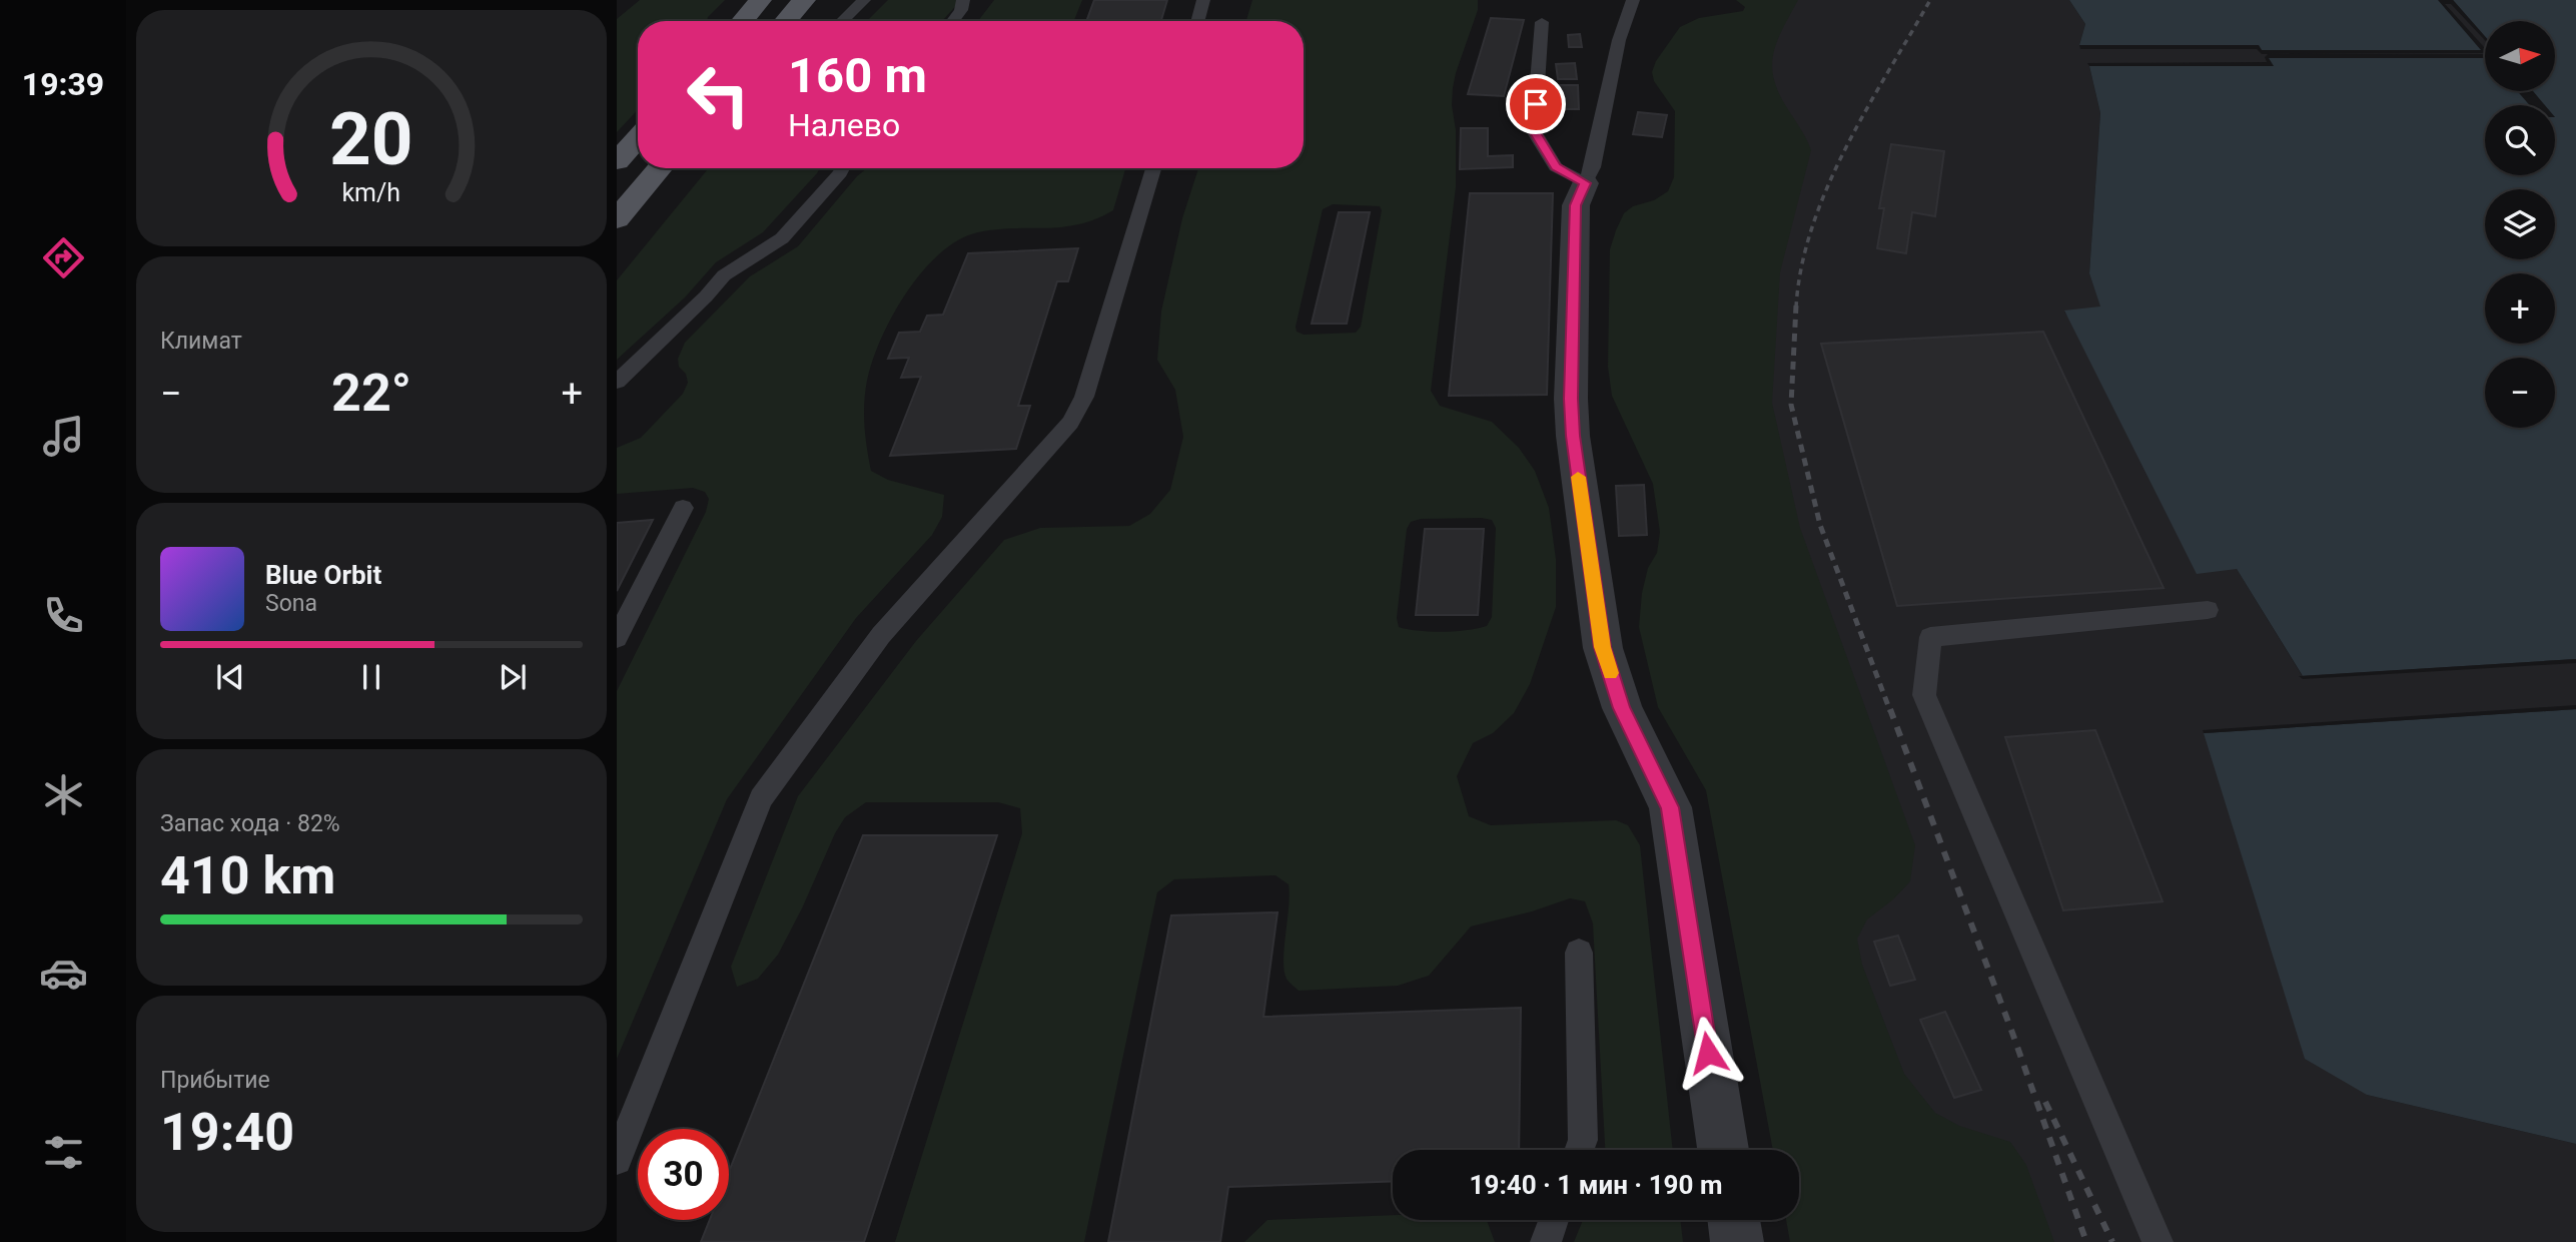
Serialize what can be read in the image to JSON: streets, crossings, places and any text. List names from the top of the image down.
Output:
{
  "north": "right",
  "page": {
    "tabs": "19:39",
    "map_buttons": ["+", "−"],
    "turn": ["160 m", "Налево"],
    "tile": [
      "Климат",
      ["Запас хода · 82%", "410 km"],
      ["Прибытие", "19:40"]
    ],
    "heat": ["−", "22°", "+"],
    "song": ["Blue Orbit", "Sona"],
    "limit": "30",
    "trip": "19:40 · 1 мин · 190 m",
    "gauge": ["20", "km/h"]
  }
}
